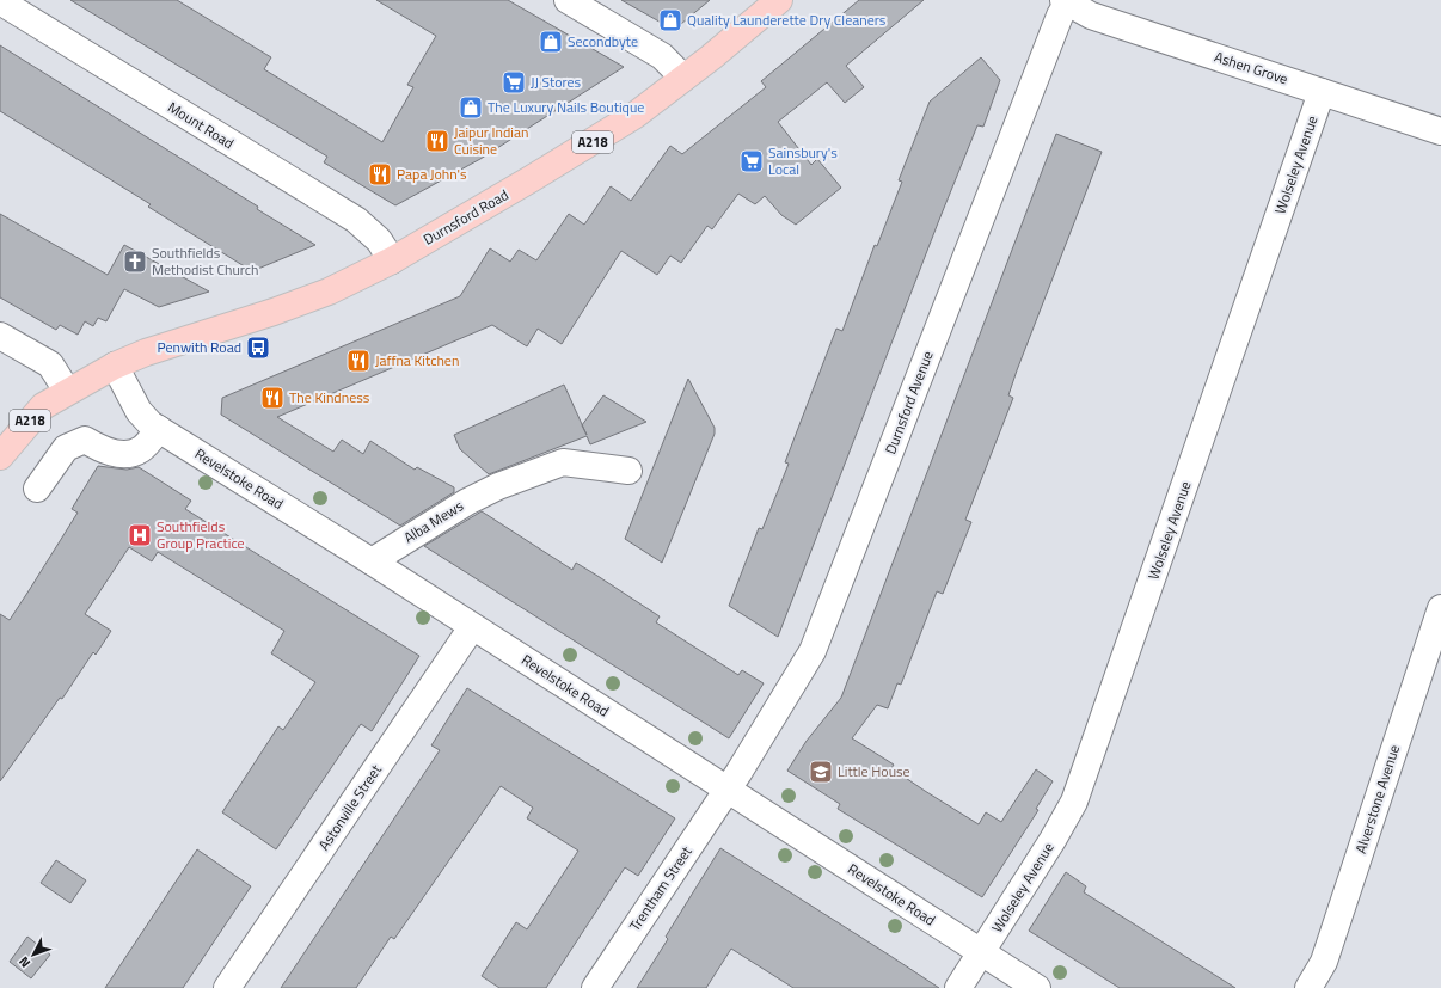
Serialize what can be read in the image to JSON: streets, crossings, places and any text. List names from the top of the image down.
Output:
{
  "streets": {
    "main road": ["A218", "Durnsford Road"],
    "street": [
      "Ashen Grove",
      "Mount Road",
      "Wolseley Avenue",
      "Durnsford Avenue",
      "Revelstoke Road",
      "Alba Mews",
      "Alverstone Avenue",
      "Astonville Street",
      "Trentham Street"
    ]
  },
  "crossings": [
    ["Ashen Grove", "Wolseley Avenue"],
    ["Ashen Grove", "Durnsford Avenue"],
    ["Mount Road", "Durnsford Road"],
    ["A218", "Durnsford Road"],
    ["A218", "Revelstoke Road"],
    ["Wolseley Avenue", "Revelstoke Road"],
    ["Durnsford Road", "Revelstoke Road"],
    ["Durnsford Avenue", "Revelstoke Road"],
    ["Durnsford Avenue", "Trentham Street"],
    ["Revelstoke Road", "Alba Mews"],
    ["Revelstoke Road", "Astonville Street"],
    ["Revelstoke Road", "Trentham Street"]
  ],
  "places": {
    "shop": ["Quality Launderette Dry Cleaners", "Secondbyte", "The Luxury Nails Boutique"],
    "supermarket": ["JJ Stores", "Sainsbury's Local"],
    "restaurant": [
      "Jaipur Indian Cuisine",
      "Papa John's",
      "Jaffna Kitchen",
      "The Kindness"
    ],
    "church": ["Southfields Methodist Church"],
    "bus stop": ["Penwith Road"],
    "hospital": ["Southfields Group Practice"],
    "school or university": ["Little House"]
  },
  "north": "bottom left"
}
